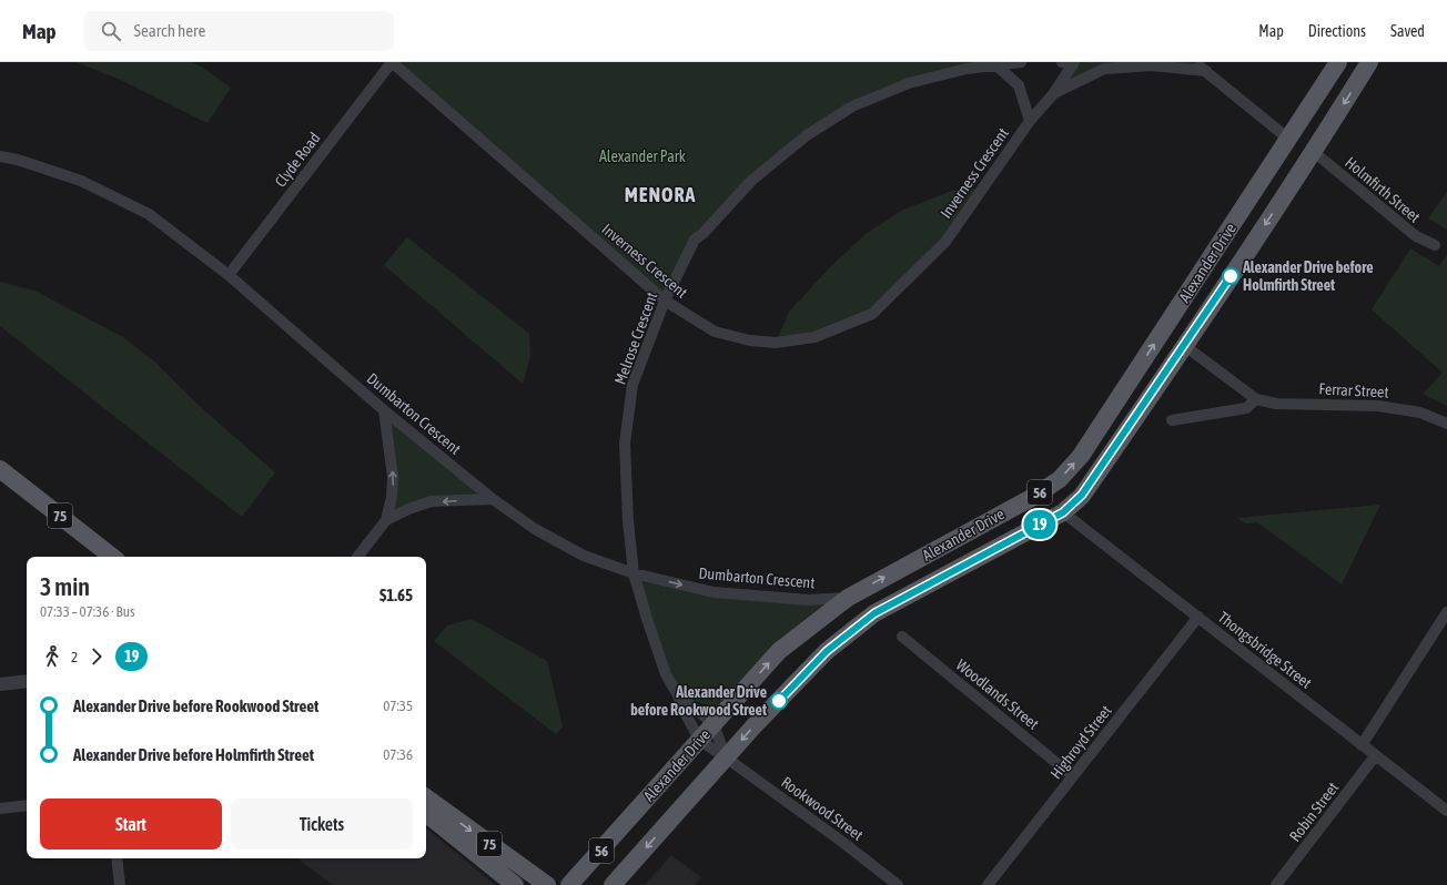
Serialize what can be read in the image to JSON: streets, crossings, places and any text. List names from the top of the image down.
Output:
{
  "streets": {
    "main road": ["Alexander Drive", "56", "75"],
    "street": [
      "Clyde Road",
      "Inverness Crescent",
      "Holmfirth Street",
      "Melrose Crescent",
      "Ferrar Street",
      "Dumbarton Crescent",
      "Thongsbridge Street",
      "Woodlands Street",
      "Highroyd Street",
      "Rookwood Street",
      "Robin Street"
    ]
  },
  "crossings": [
    ["Clyde Road", "Inverness Crescent"],
    ["Clyde Road", "Dumbarton Crescent"],
    ["Inverness Crescent", "Melrose Crescent"],
    ["Holmfirth Street", "Alexander Drive"],
    ["Alexander Drive", "Melrose Crescent"],
    ["Alexander Drive", "Ferrar Street"],
    ["Alexander Drive", "Dumbarton Crescent"],
    ["Alexander Drive", "Thongsbridge Street"],
    ["Alexander Drive", "Rookwood Street"],
    ["Melrose Crescent", "Dumbarton Crescent"],
    ["Melrose Crescent", "Rookwood Street"],
    ["Thongsbridge Street", "Highroyd Street"],
    ["Thongsbridge Street", "Robin Street"],
    ["Woodlands Street", "Highroyd Street"]
  ],
  "districts": ["MENORA"],
  "parks": ["Alexander Park"],
  "places": ["Alexander Drive before Holmfirth Street", "Alexander Drive before Rookwood Street"],
  "lines": ["bus line 19"],
  "page": {
    "header": "Map",
    "search": "Search here",
    "nav": ["Map", "Directions", "Saved"],
    "on_map": "19",
    "heading": ["3 min", "07:33 – 07:36 · Bus", "$1.65"],
    "legs": ["2", "19"],
    "list": [
      {
        "name": "Alexander Drive before Rookwood Street",
        "value": "07:35"
      },
      {
        "name": "Alexander Drive before Holmfirth Street",
        "value": "07:36"
      }
    ],
    "buttons": ["Start", "Tickets"]
  }
}
